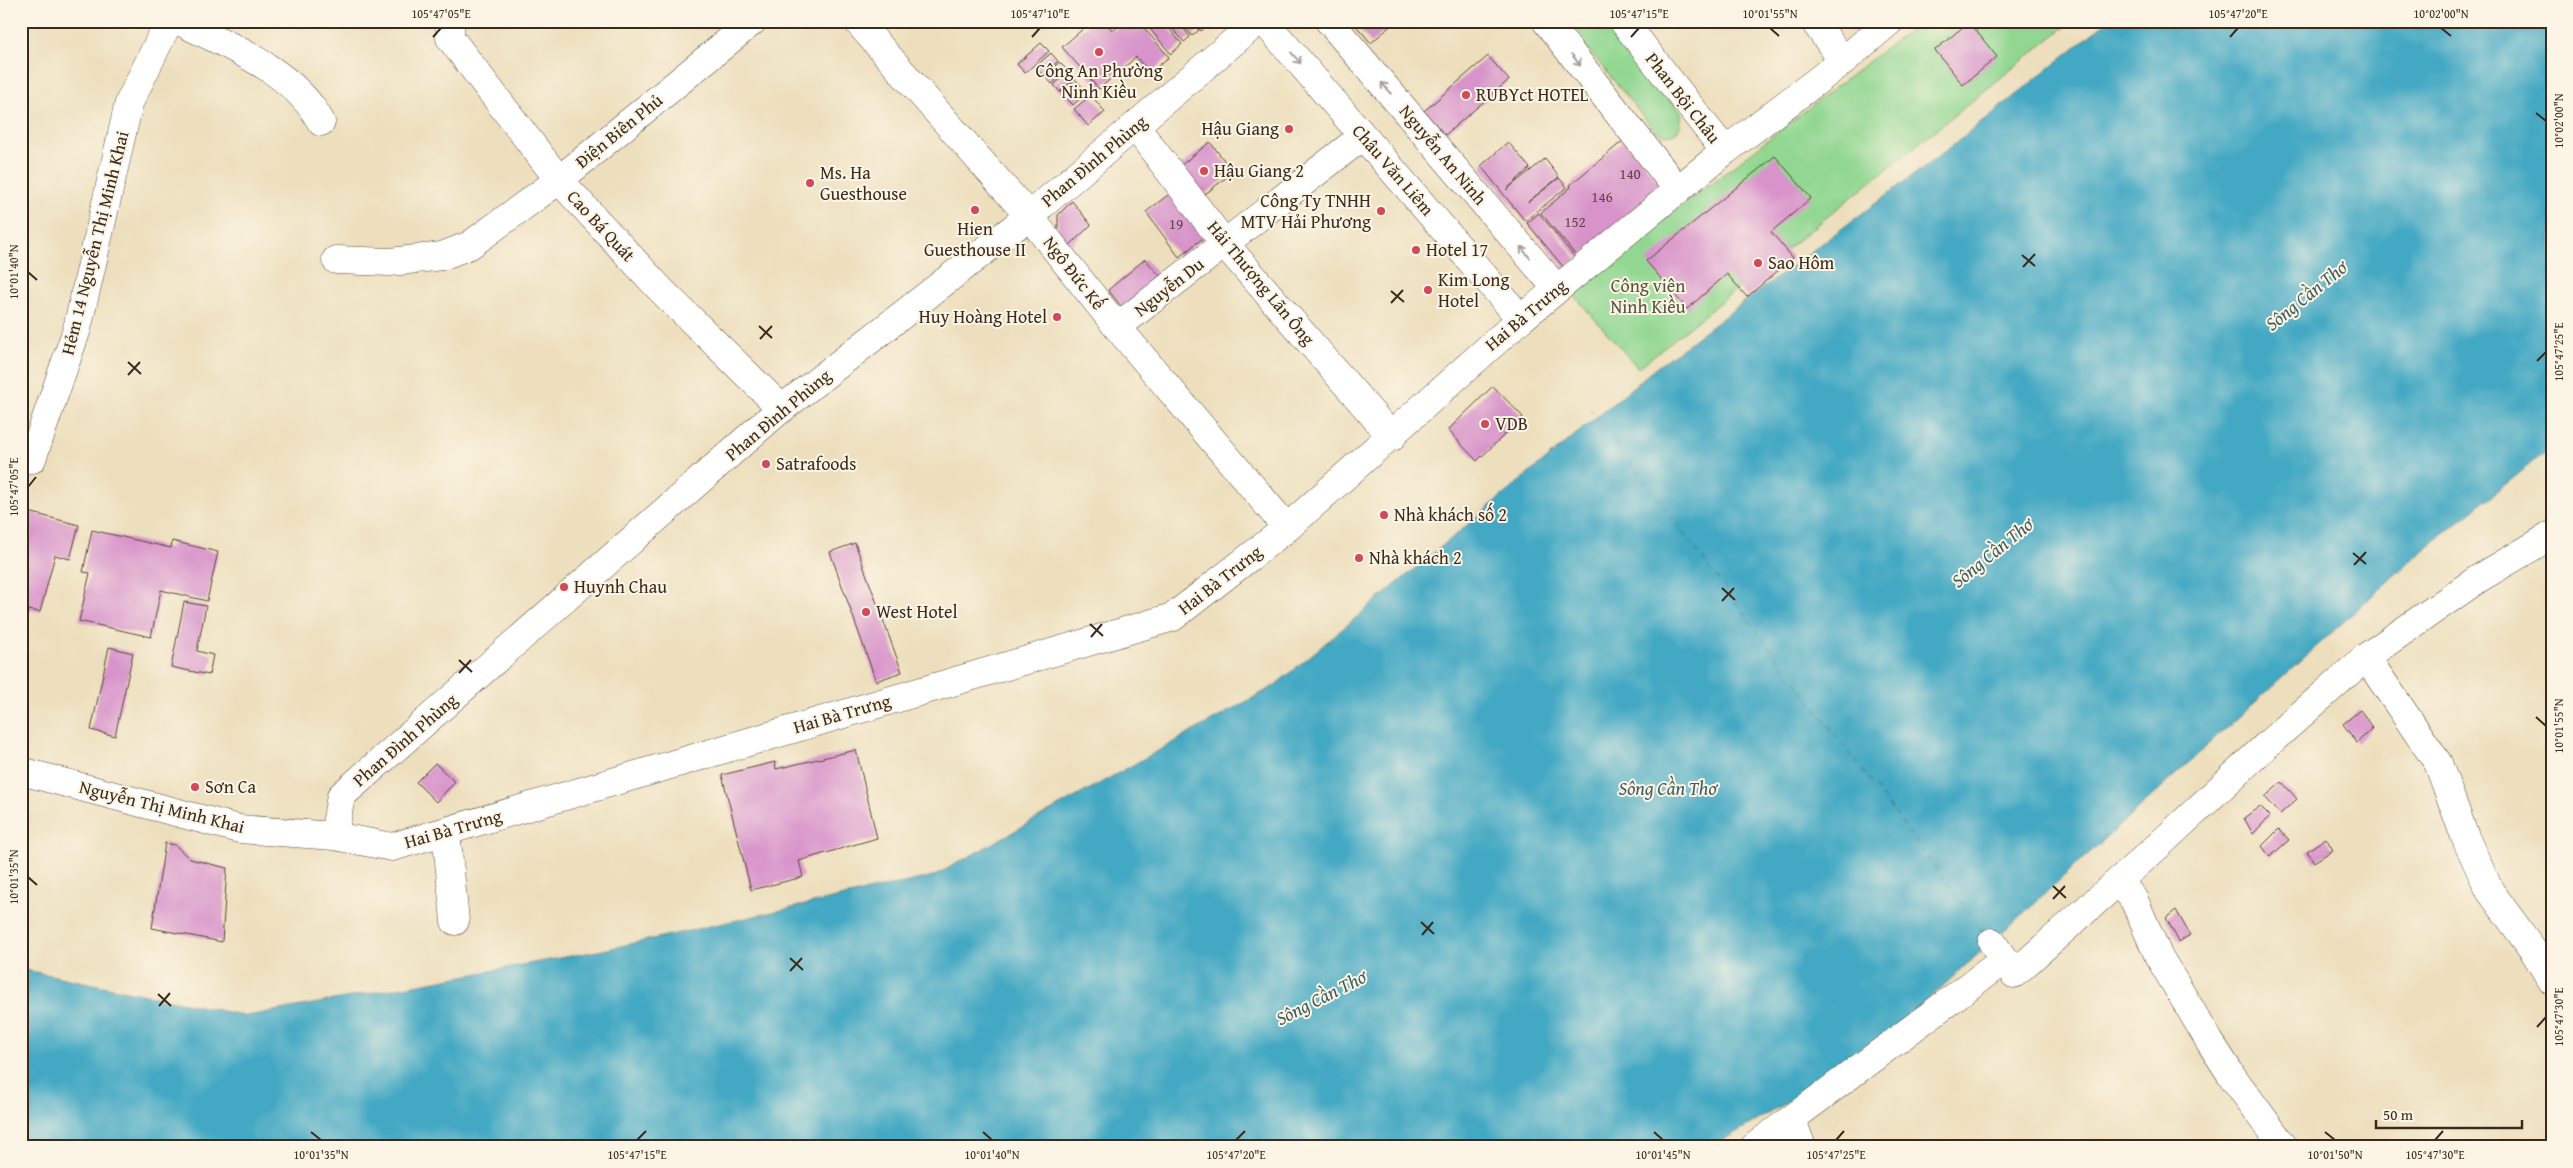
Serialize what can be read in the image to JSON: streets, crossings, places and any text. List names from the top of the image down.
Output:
{
  "streets": {
    "street": [
      "Phan Bội Châu",
      "Điện Biên Phủ",
      "Nguyễn An Ninh",
      "Phan Đình Phùng",
      "Châu Văn Liêm",
      "Cao Bá Quát",
      "Hẻm 14 Nguyễn Thị Minh Khai",
      "Ngô Đức Kế",
      "Hải Thượng Lãn Ông",
      "Nguyễn Du",
      "Hai Bà Trưng",
      "Nguyễn Thị Minh Khai"
    ]
  },
  "crossings": [
    ["Phan Bội Châu", "Hai Bà Trưng"],
    ["Điện Biên Phủ", "Cao Bá Quát"],
    ["Nguyễn An Ninh", "Hai Bà Trưng"],
    ["Phan Đình Phùng", "Cao Bá Quát"],
    ["Phan Đình Phùng", "Ngô Đức Kế"],
    ["Phan Đình Phùng", "Hải Thượng Lãn Ông"],
    ["Phan Đình Phùng", "Hai Bà Trưng"],
    ["Phan Đình Phùng", "Nguyễn Thị Minh Khai"],
    ["Châu Văn Liêm", "Nguyễn Du"],
    ["Châu Văn Liêm", "Hai Bà Trưng"],
    ["Ngô Đức Kế", "Nguyễn Du"],
    ["Ngô Đức Kế", "Hai Bà Trưng"],
    ["Hải Thượng Lãn Ông", "Nguyễn Du"],
    ["Hải Thượng Lãn Ông", "Hai Bà Trưng"],
    ["Hai Bà Trưng", "Nguyễn Thị Minh Khai"]
  ],
  "one_way": ["Châu Văn Liêm"],
  "water": ["Sông Cần Thơ"],
  "parks": ["Công viên Ninh Kiều"],
  "places": [
    "Công An Phường Ninh Kiều",
    "RUBYct HOTEL",
    "Hậu Giang",
    "Hậu Giang 2",
    "Ms. Ha Guesthouse",
    "Hien Guesthouse II",
    "Công Ty TNHH MTV Hải Phương",
    "Hotel 17",
    "Sao Hôm",
    "Kim Long Hotel",
    "Huy Hoàng Hotel",
    "VDB",
    "Satrafoods",
    "Nhà khách số 2",
    "Nhà khách 2",
    "Huynh Chau",
    "West Hotel",
    "Sơn Ca"
  ],
  "house_numbers": [
    "140",
    "146",
    "152",
    "19"
  ],
  "scale_bar": "50 m",
  "coordinates": [
    "105°47'05\"E",
    "105°47'10\"E",
    "105°47'15\"E",
    "10°01'55\"N",
    "105°47'20\"E",
    "10°02'00\"N",
    "10°01'40\"N",
    "105°47'25\"E",
    "10°01'35\"N",
    "105°47'30\"E",
    "10°01'45\"N",
    "10°01'50\"N"
  ]
}
